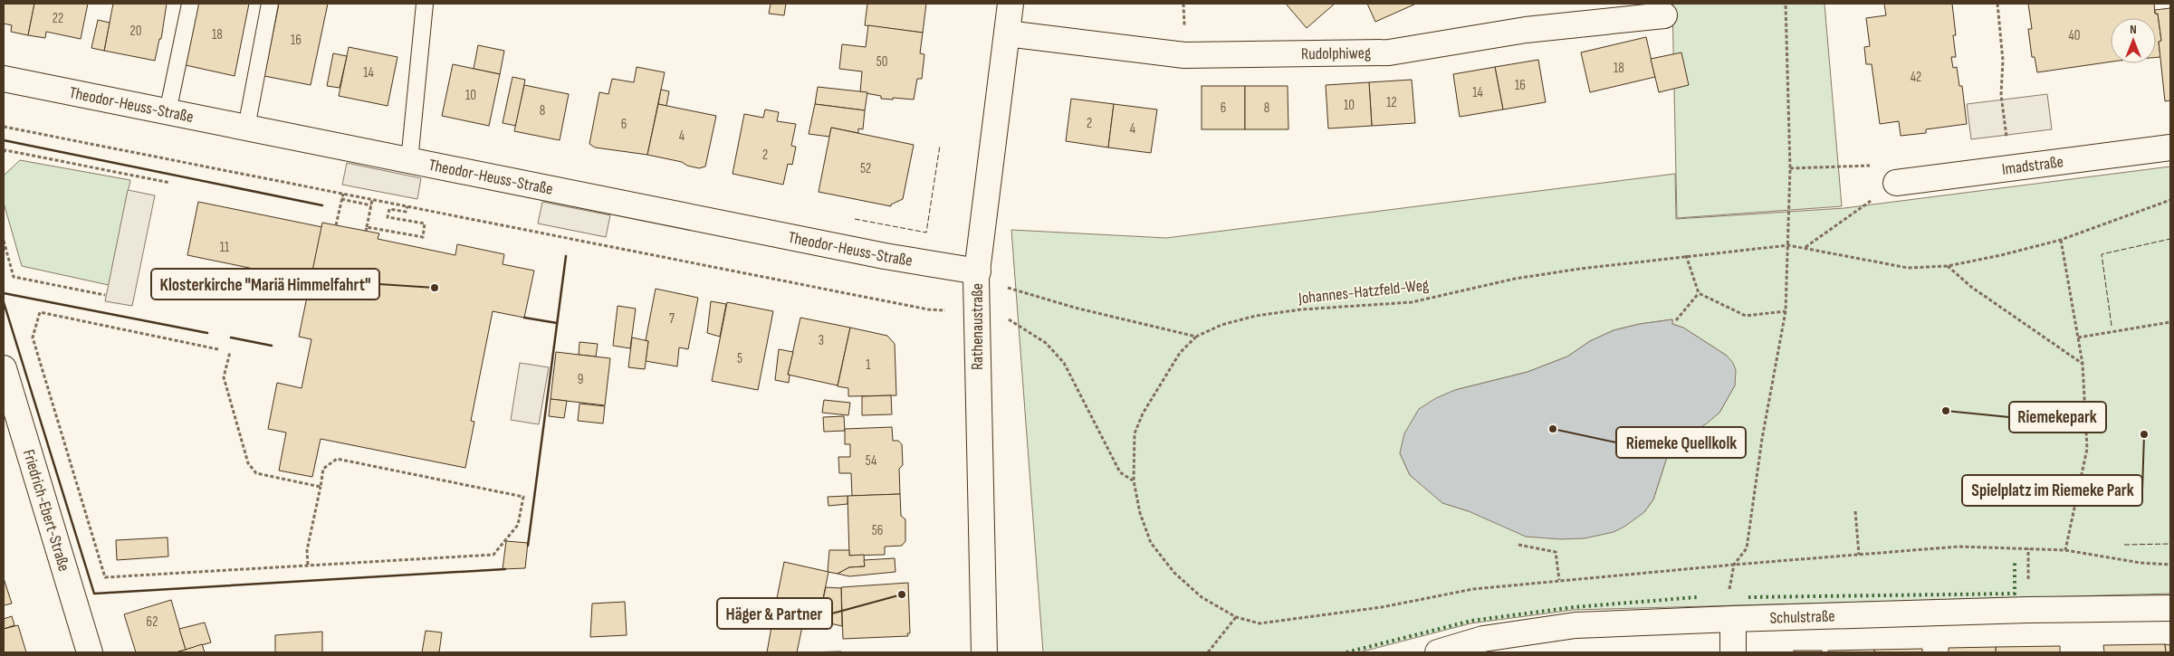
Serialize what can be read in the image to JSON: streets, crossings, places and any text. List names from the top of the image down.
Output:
{
  "streets": {
    "street": [
      "Rudolphiweg",
      "Theodor-Heuss-Straße",
      "Imadstraße",
      "Rathenaustraße",
      "Friedrich-Ebert-Straße",
      "Schulstraße"
    ],
    "path": ["Johannes-Hatzfeld-Weg"]
  },
  "crossings": [
    ["Rudolphiweg", "Rathenaustraße"],
    ["Theodor-Heuss-Straße", "Rathenaustraße"]
  ],
  "places": [
    "Klosterkirche \"Mariä Himmelfahrt\"",
    "Riemekepark",
    "Riemeke Quellkolk",
    "Spielplatz im Riemeke Park",
    "Häger & Partner"
  ],
  "house_numbers": [
    "22",
    "20",
    "18",
    "40",
    "16",
    "50",
    "18",
    "14",
    "42",
    "16",
    "14",
    "10",
    "12",
    "10",
    "6",
    "8",
    "8",
    "2",
    "6",
    "4",
    "4",
    "2",
    "52",
    "11",
    "7",
    "3",
    "5",
    "1",
    "9",
    "54",
    "56",
    "62"
  ],
  "north": "top"
}
